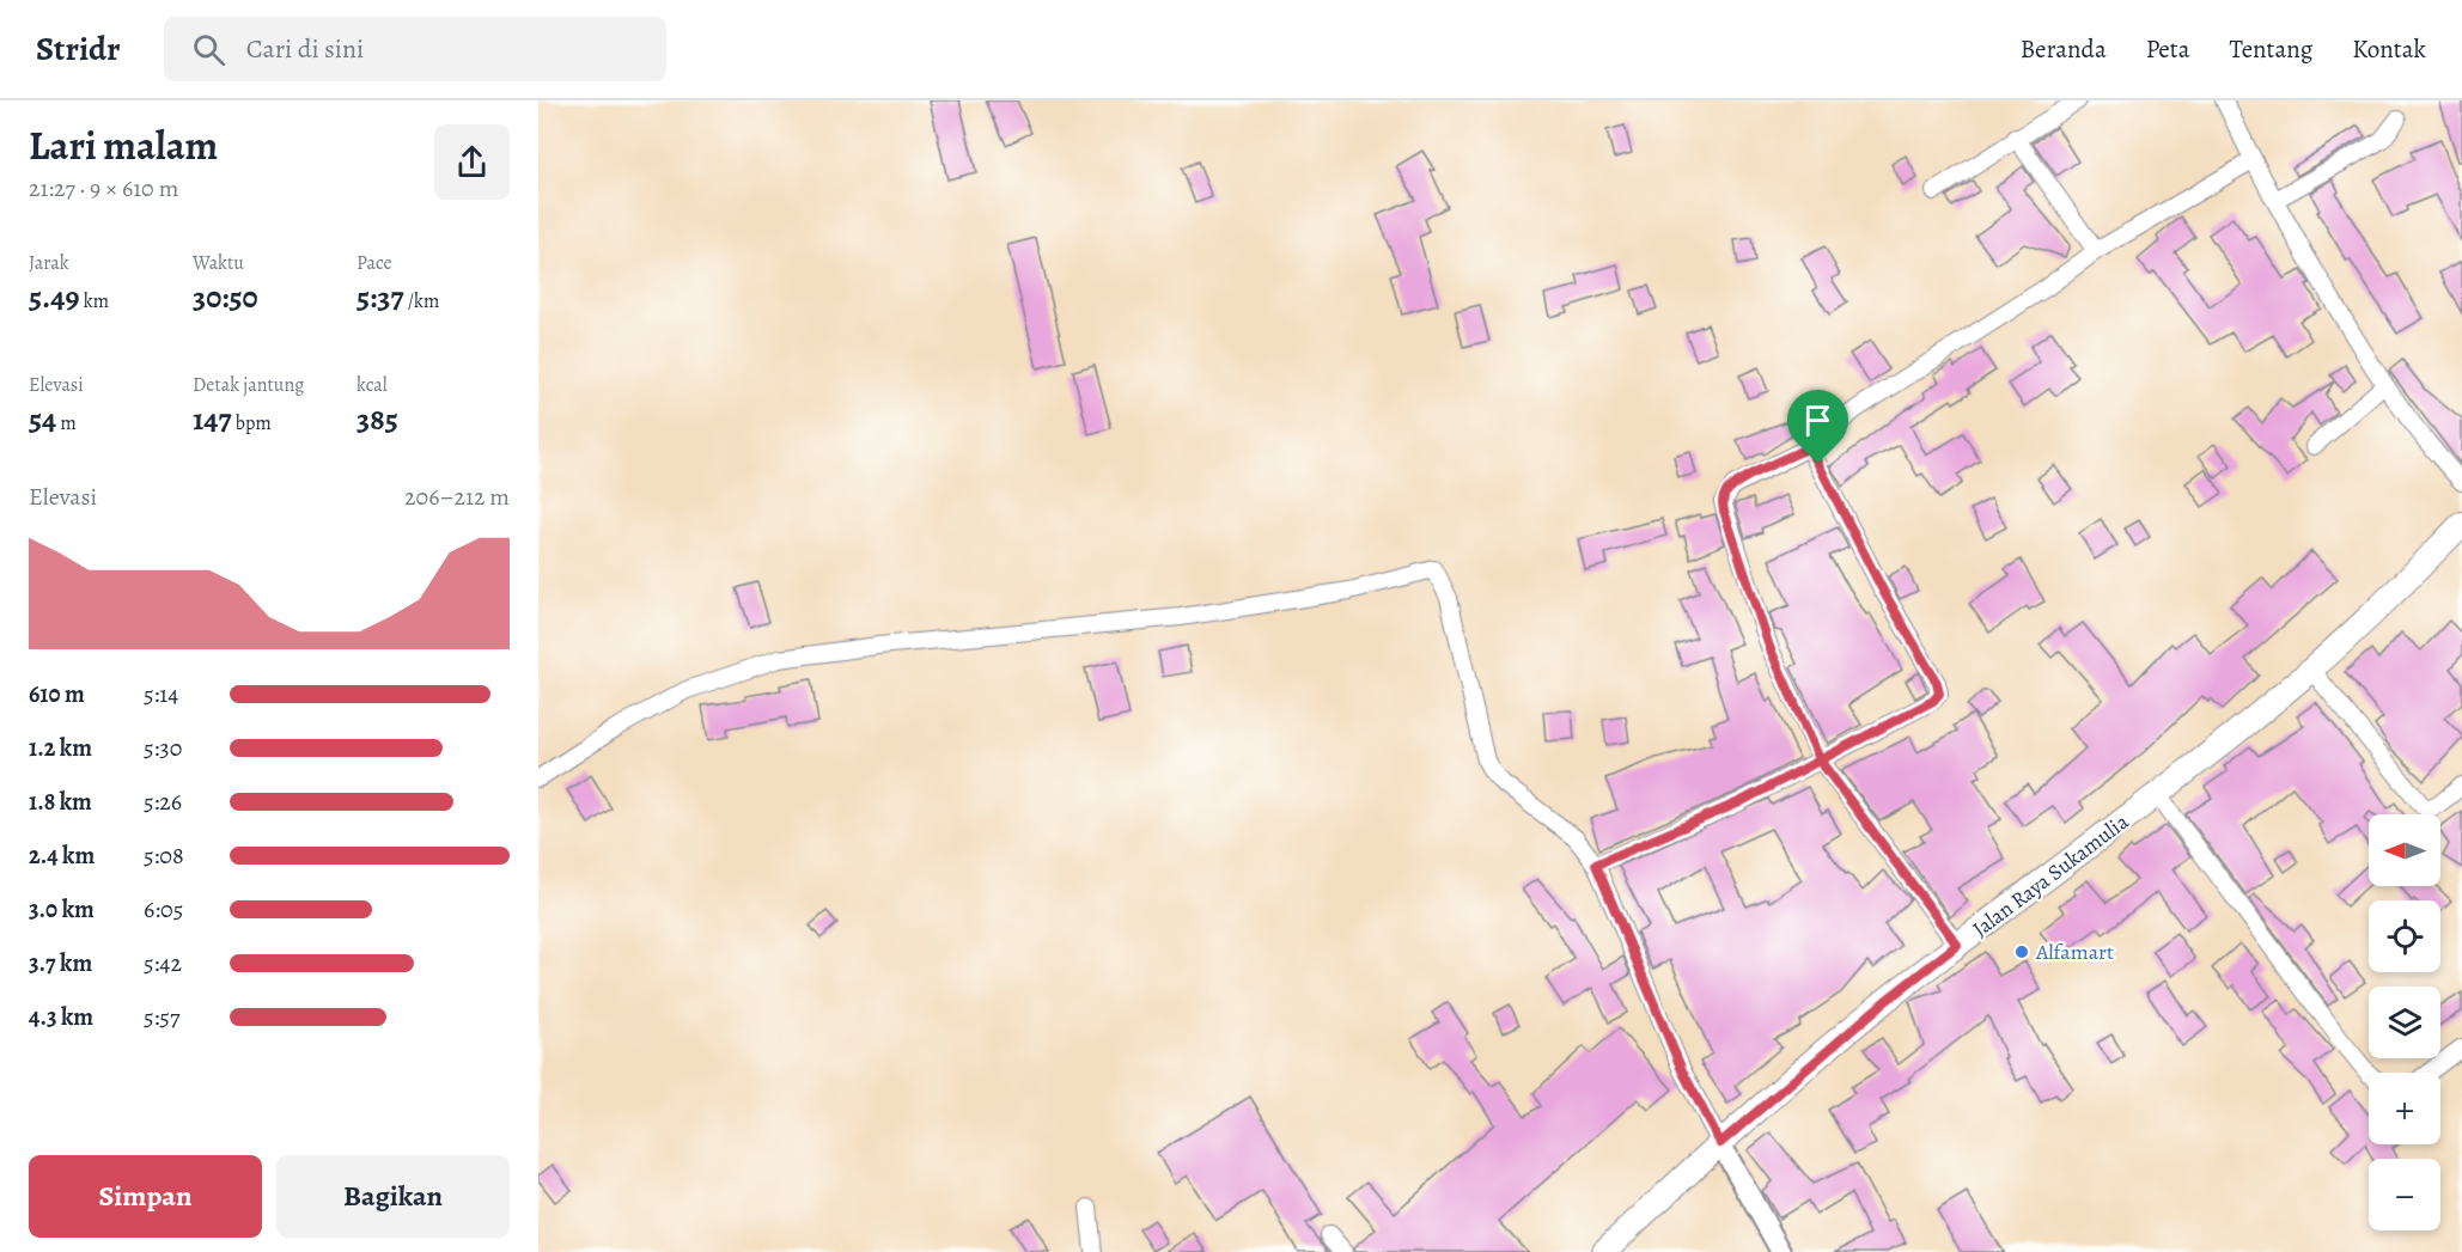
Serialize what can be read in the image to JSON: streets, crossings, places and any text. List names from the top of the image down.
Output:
{
  "streets": {
    "main road": ["Jalan Raya Sukamulia"]
  },
  "places": ["Alfamart"],
  "north": "left",
  "page": {
    "header": "Stridr",
    "search": "Cari di sini",
    "nav": [
      "Beranda",
      "Peta",
      "Tentang",
      "Kontak"
    ],
    "heading": ["Lari malam", "21:27 · 9 × 610 m"],
    "stats": [
      ["Jarak", "5.49 km"],
      ["Waktu", "30:50"],
      ["Pace", "5:37 /km"],
      ["Elevasi", "54 m"],
      ["Detak jantung", "147 bpm"],
      ["kcal", "385"]
    ],
    "chart": ["Elevasi", "206–212 m"],
    "list": [
      {
        "name": "610 m",
        "note": "5:14"
      },
      {
        "name": "1.2 km",
        "note": "5:30"
      },
      {
        "name": "1.8 km",
        "note": "5:26"
      },
      {
        "name": "2.4 km",
        "note": "5:08"
      },
      {
        "name": "3.0 km",
        "note": "6:05"
      },
      {
        "name": "3.7 km",
        "note": "5:42"
      },
      {
        "name": "4.3 km",
        "note": "5:57"
      }
    ],
    "map_buttons": ["+", "−"],
    "buttons": ["Simpan", "Bagikan"]
  }
}
